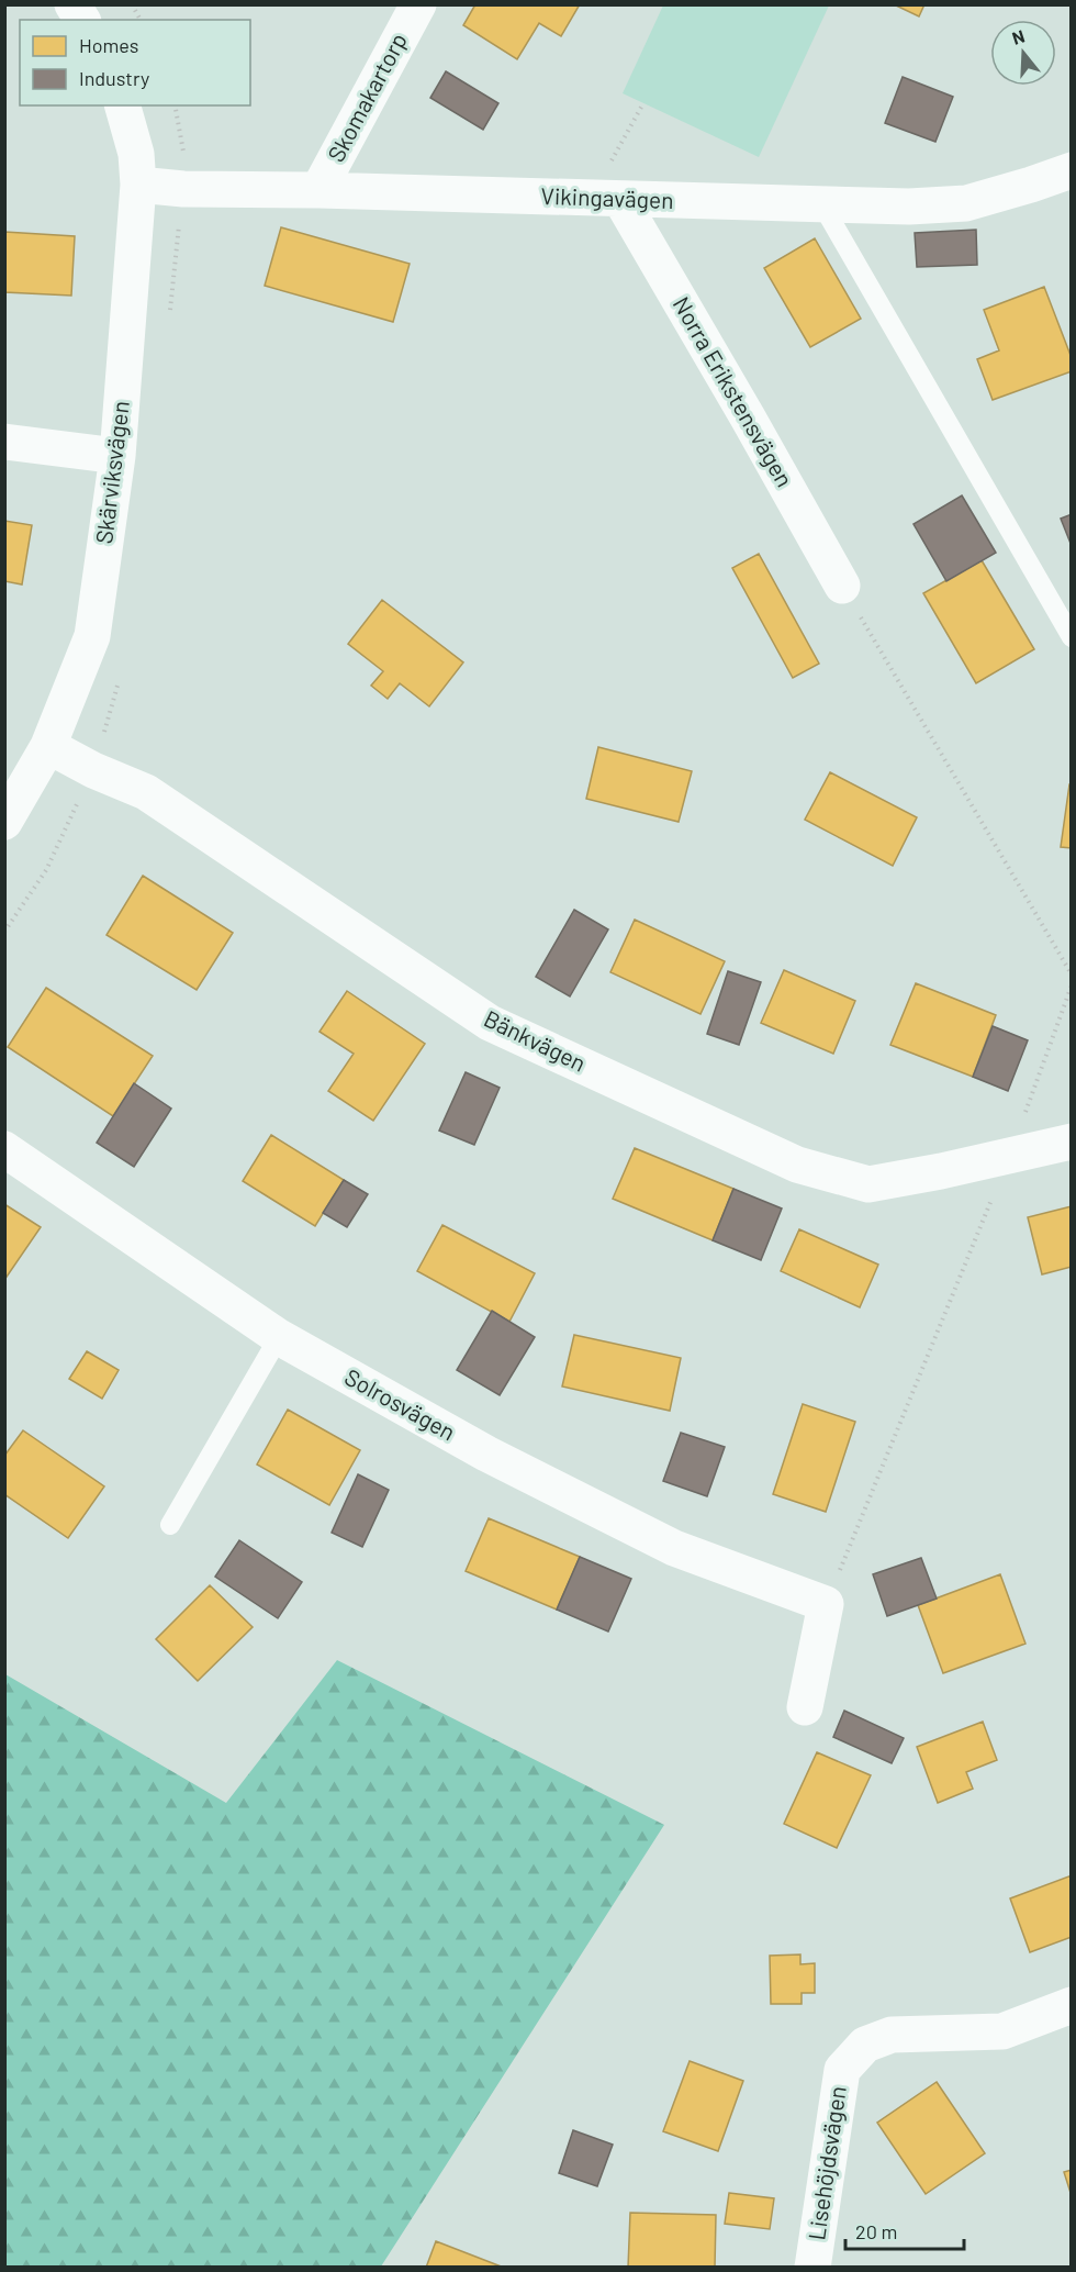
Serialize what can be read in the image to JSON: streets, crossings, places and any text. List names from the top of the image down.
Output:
{
  "streets": {
    "street": [
      "Skomakartorp",
      "Vikingavägen",
      "Norra Erikstensvägen",
      "Skärviksvägen",
      "Bänkvägen",
      "Solrosvägen",
      "Lisehöjdsvägen"
    ]
  },
  "crossings": [
    ["Skomakartorp", "Vikingavägen"],
    ["Vikingavägen", "Norra Erikstensvägen"],
    ["Vikingavägen", "Skärviksvägen"],
    ["Skärviksvägen", "Bänkvägen"]
  ],
  "legend": ["Homes", "Industry"],
  "scale_bar": "20 m",
  "north": "top"
}
